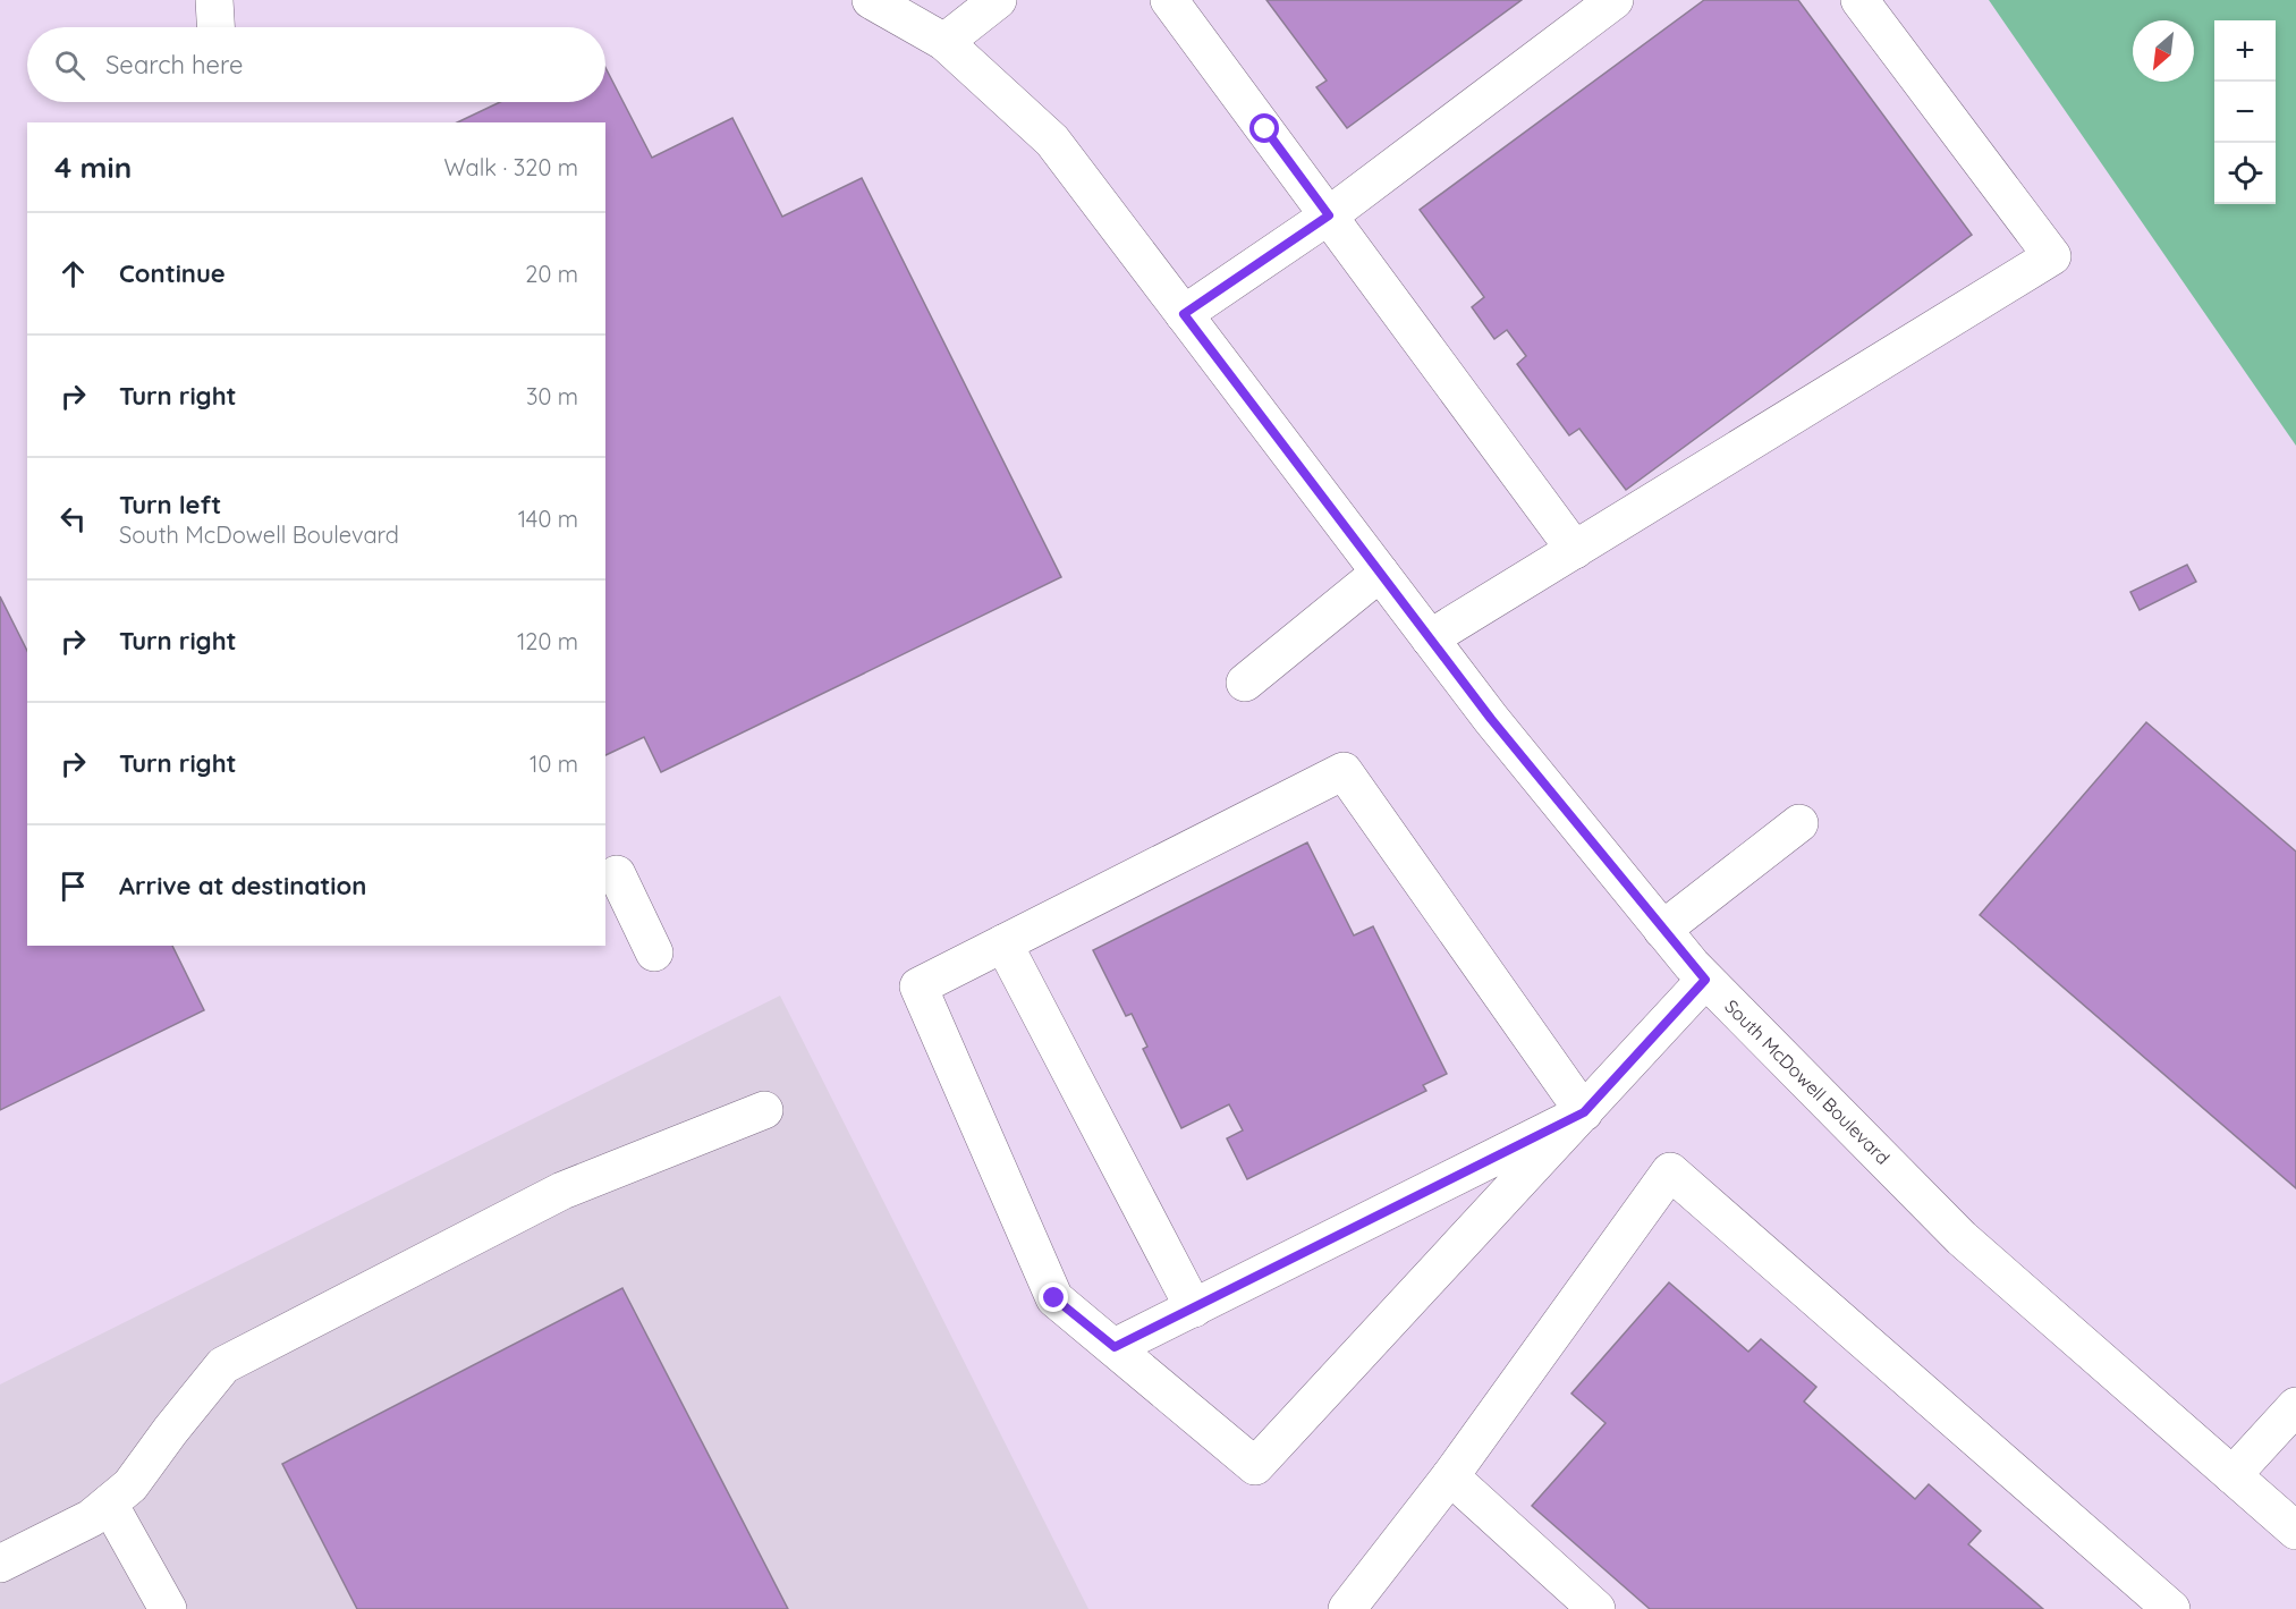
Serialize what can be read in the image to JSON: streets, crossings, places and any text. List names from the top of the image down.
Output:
{
  "streets": {
    "street": ["South McDowell Boulevard"]
  },
  "north": "bottom left",
  "page": {
    "map_buttons": ["+", "−"],
    "search": "Search here",
    "heading": ["4 min", "Walk · 320 m"],
    "list": [
      ["Continue", "20 m"],
      ["Turn right", "30 m"],
      ["Turn left", "South McDowell Boulevard", "140 m"],
      ["Turn right", "120 m"],
      ["Turn right", "10 m"],
      "Arrive at destination"
    ]
  }
}
